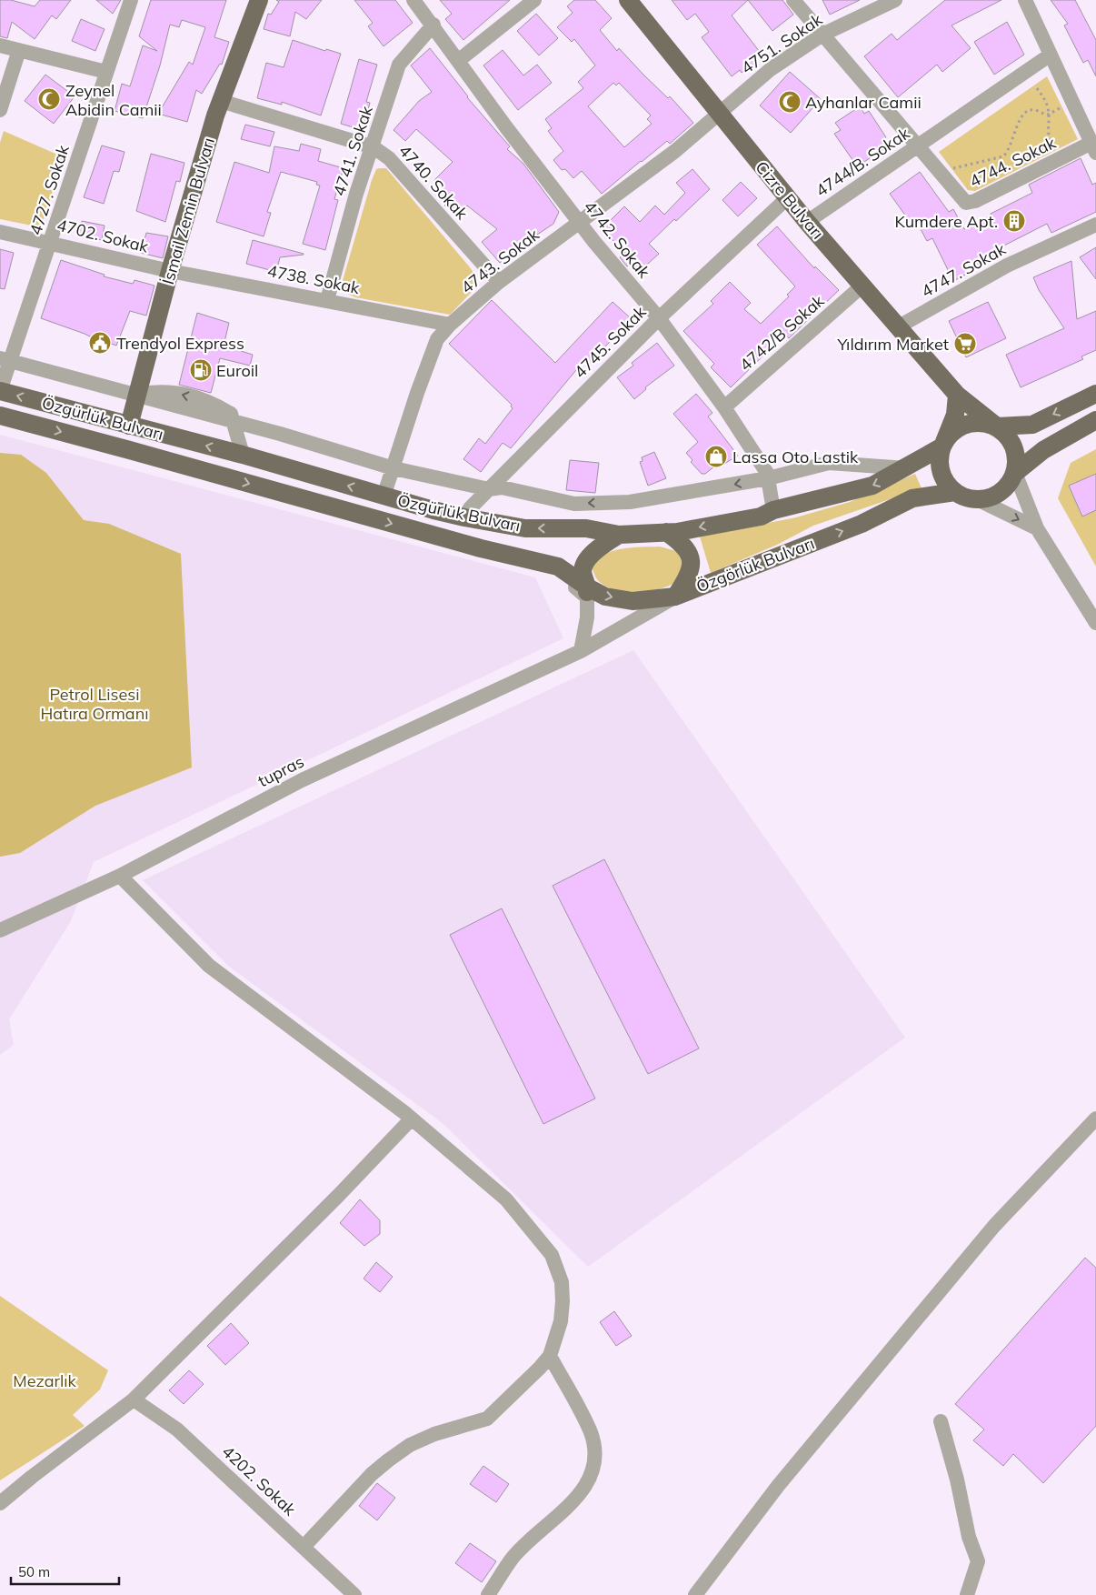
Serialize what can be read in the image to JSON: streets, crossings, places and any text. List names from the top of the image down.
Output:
{
  "streets": {
    "main road": [
      "Cizre Bulvarı",
      "İsmail Zemin Bulvarı",
      "Özgürlük Bulvarı",
      "Özgörlük Bulvarı"
    ],
    "street": [
      "4751. Sokak",
      "4741. Sokak",
      "4744/B. Sokak",
      "4744. Sokak",
      "4740. Sokak",
      "4727. Sokak",
      "4702. Sokak",
      "4742. Sokak",
      "4743. Sokak",
      "4747. Sokak",
      "4738. Sokak",
      "4742/B Sokak",
      "4745. Sokak",
      "tupras",
      "4202. Sokak"
    ]
  },
  "crossings": [
    ["4751. Sokak", "4744. Sokak"],
    ["4751. Sokak", "Cizre Bulvarı"],
    ["4751. Sokak", "4743. Sokak"],
    ["4741. Sokak", "4740. Sokak"],
    ["4741. Sokak", "4742. Sokak"],
    ["4741. Sokak", "4738. Sokak"],
    ["4744/B. Sokak", "4744. Sokak"],
    ["4744/B. Sokak", "Cizre Bulvarı"],
    ["4740. Sokak", "İsmail Zemin Bulvarı"],
    ["4740. Sokak", "4743. Sokak"],
    ["4727. Sokak", "4702. Sokak"],
    ["4727. Sokak", "Özgürlük Bulvarı"],
    ["Cizre Bulvarı", "4743. Sokak"],
    ["Cizre Bulvarı", "4747. Sokak"],
    ["Cizre Bulvarı", "4742/B Sokak"],
    ["Cizre Bulvarı", "4745. Sokak"],
    ["Cizre Bulvarı", "Özgürlük Bulvarı"],
    ["Cizre Bulvarı", "Özgörlük Bulvarı"],
    ["İsmail Zemin Bulvarı", "4702. Sokak"],
    ["İsmail Zemin Bulvarı", "4738. Sokak"],
    ["İsmail Zemin Bulvarı", "Özgürlük Bulvarı"],
    ["4702. Sokak", "4738. Sokak"],
    ["4742. Sokak", "4743. Sokak"],
    ["4742. Sokak", "4742/B Sokak"],
    ["4742. Sokak", "4745. Sokak"],
    ["4742. Sokak", "Özgürlük Bulvarı"],
    ["4743. Sokak", "4738. Sokak"],
    ["4743. Sokak", "Özgürlük Bulvarı"],
    ["4745. Sokak", "Özgürlük Bulvarı"],
    ["Özgürlük Bulvarı", "Özgörlük Bulvarı"],
    ["Özgürlük Bulvarı", "tupras"],
    ["Özgörlük Bulvarı", "tupras"]
  ],
  "one_way": ["Özgörlük Bulvarı"],
  "parks": ["Petrol Lisesi Hatıra Ormanı", "Mezarlık"],
  "places": {
    "mosque": ["Zeynel Abidin Camii", "Ayhanlar Camii"],
    "building": ["Kumdere Apt."],
    "public building": ["Trendyol Express"],
    "supermarket": ["Yıldırım Market"],
    "fuel station": ["Euroil"],
    "shop": ["Lassa Oto Lastik"]
  },
  "scale_bar": "50 m"
}
